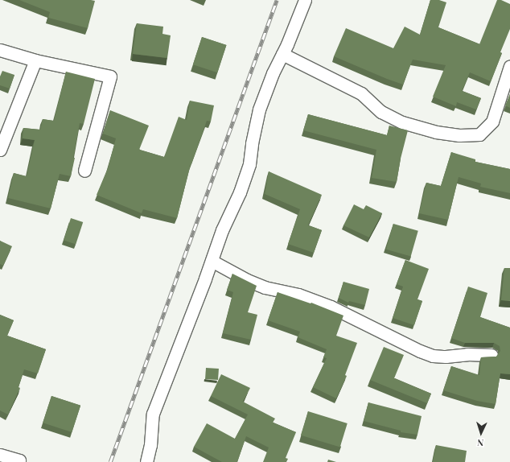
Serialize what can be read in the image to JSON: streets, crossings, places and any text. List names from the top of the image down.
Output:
{
  "north": "bottom"
}
